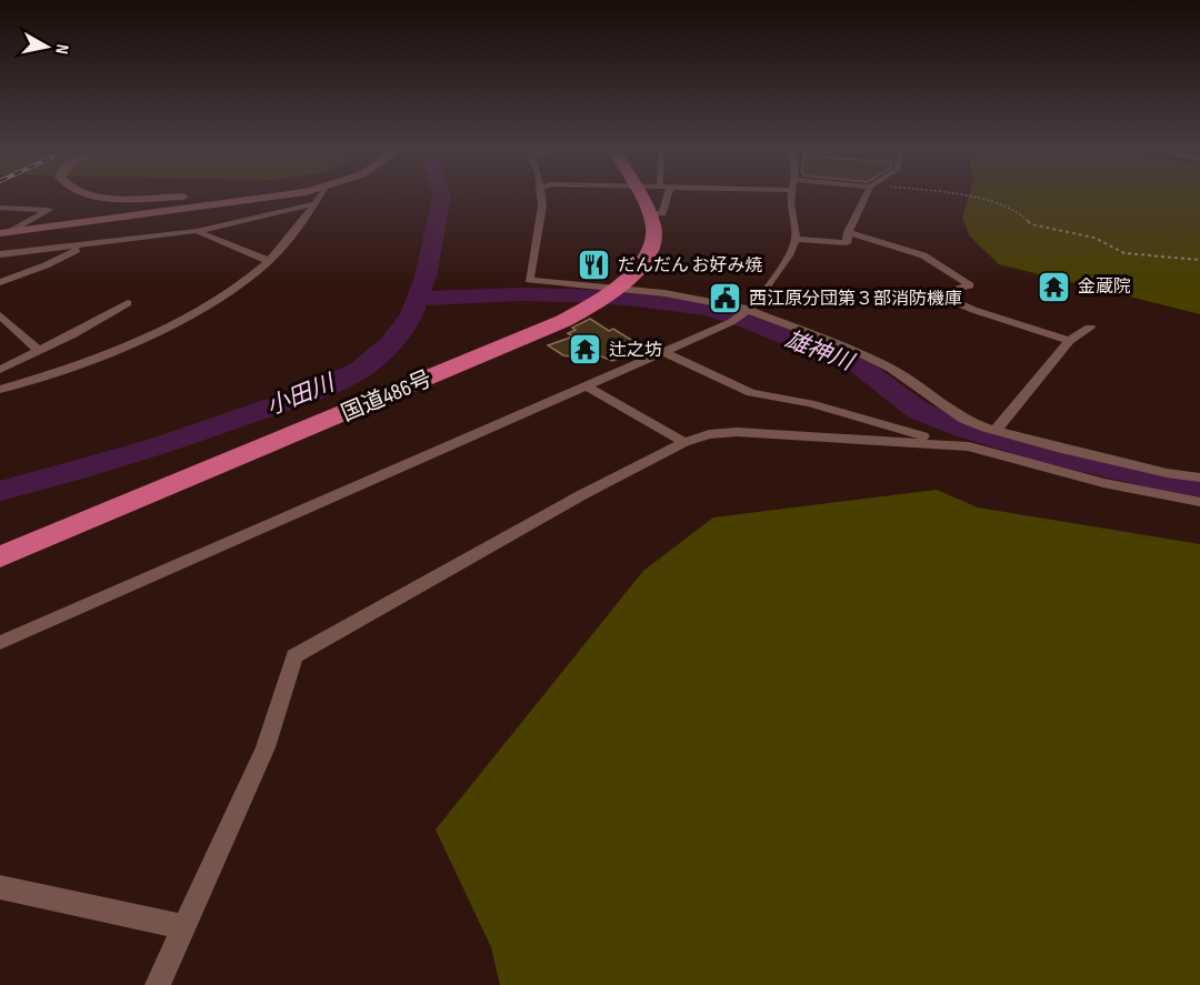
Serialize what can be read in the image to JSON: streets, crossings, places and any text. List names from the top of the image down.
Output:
{
  "streets": {
    "highway": ["国道486号"]
  },
  "water": ["雄神川", "小田川"],
  "places": {
    "restaurant": ["だんだん お好み焼"],
    "temple": ["金蔵院", "辻之坊"],
    "public building": ["西江原分団第３部消防機庫"]
  },
  "north": "right"
}
